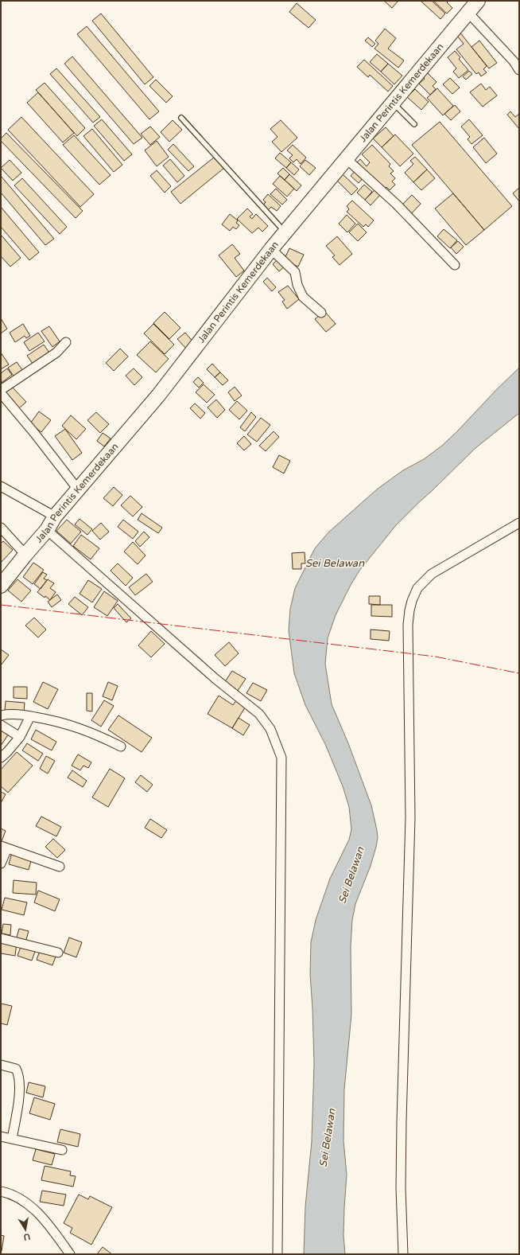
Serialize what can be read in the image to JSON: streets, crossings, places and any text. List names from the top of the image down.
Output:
{
  "streets": {
    "main road": ["Jalan Perintis Kemerdekaan"]
  },
  "water": ["Sei Belawan"],
  "north": "bottom"
}
